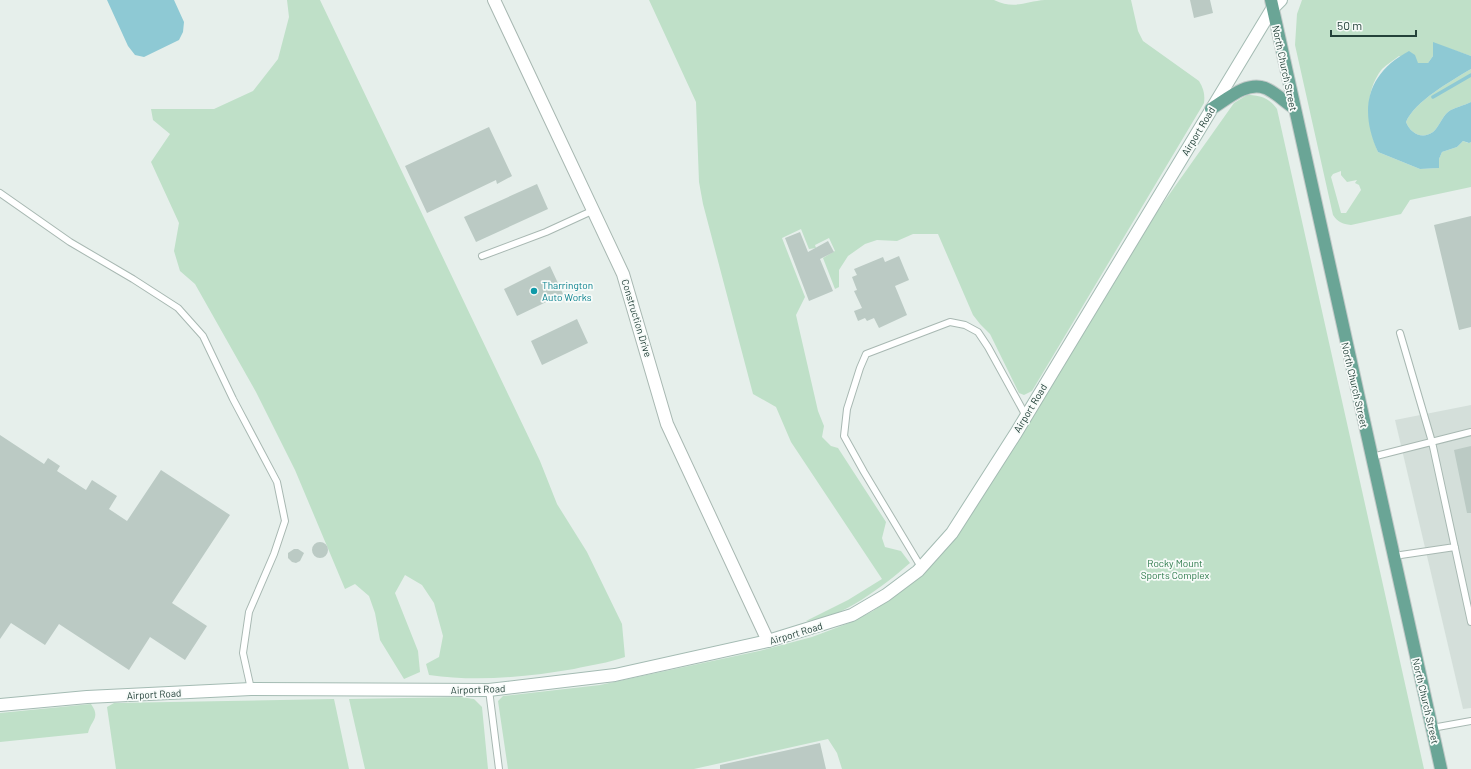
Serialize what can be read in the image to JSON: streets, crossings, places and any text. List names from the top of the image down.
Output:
{
  "streets": {
    "main road": ["North Church Street", "Airport Road", "Construction Drive"]
  },
  "crossings": [
    ["North Church Street", "Airport Road"],
    ["Airport Road", "Construction Drive"]
  ],
  "parks": ["Rocky Mount Sports Complex"],
  "places": ["Tharrington Auto Works"],
  "scale_bar": "50 m"
}
